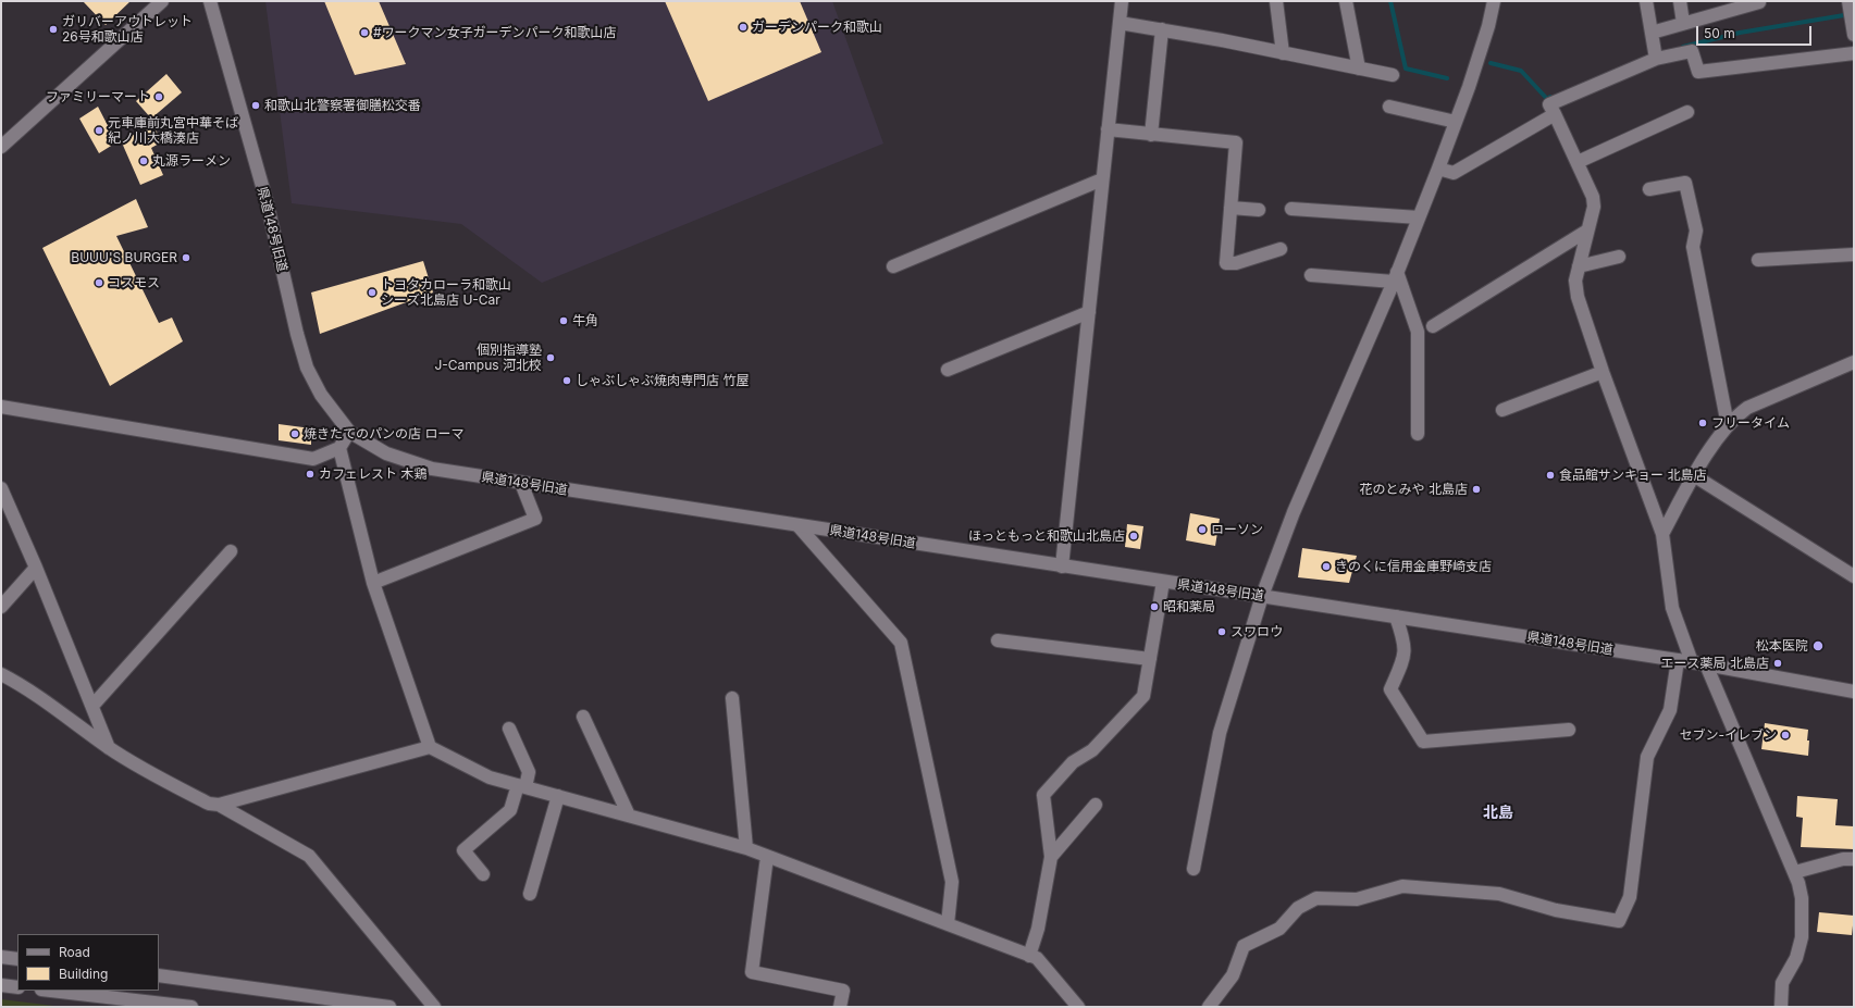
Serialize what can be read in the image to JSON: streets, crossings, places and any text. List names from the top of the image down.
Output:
{
  "streets": {
    "street": ["県道148号旧道"]
  },
  "districts": ["北島"],
  "places": [
    "ガーデンパーク和歌山",
    "ガリバーアウトレット 26号和歌山店",
    "#ワークマン女子ガーデンパーク和歌山店",
    "ファミリーマート",
    "和歌山北警察署御膳松交番",
    "元車庫前丸宮中華そば 紀ノ川大橋湊店",
    "丸源ラーメン",
    "BUUU'S BURGER",
    "コスモス",
    "トヨタカローラ和歌山 シーズ北島店 U-Car",
    "牛角",
    "個別指導塾 J-Campus 河北校",
    "しゃぶしゃぶ焼肉専門店 竹屋",
    "フリータイム",
    "焼きたてのパンの店 ローマ",
    "カフェレスト 木鶏",
    "食品館サンキョー 北島店",
    "花のとみや 北島店",
    "ローソン",
    "ほっともっと和歌山北島店",
    "きのくに信用金庫野崎支店",
    "昭和薬局",
    "スワロウ",
    "松本医院",
    "エース薬局 北島店",
    "セブン-イレブン"
  ],
  "legend": ["Road", "Building"],
  "scale_bar": "50 m"
}
